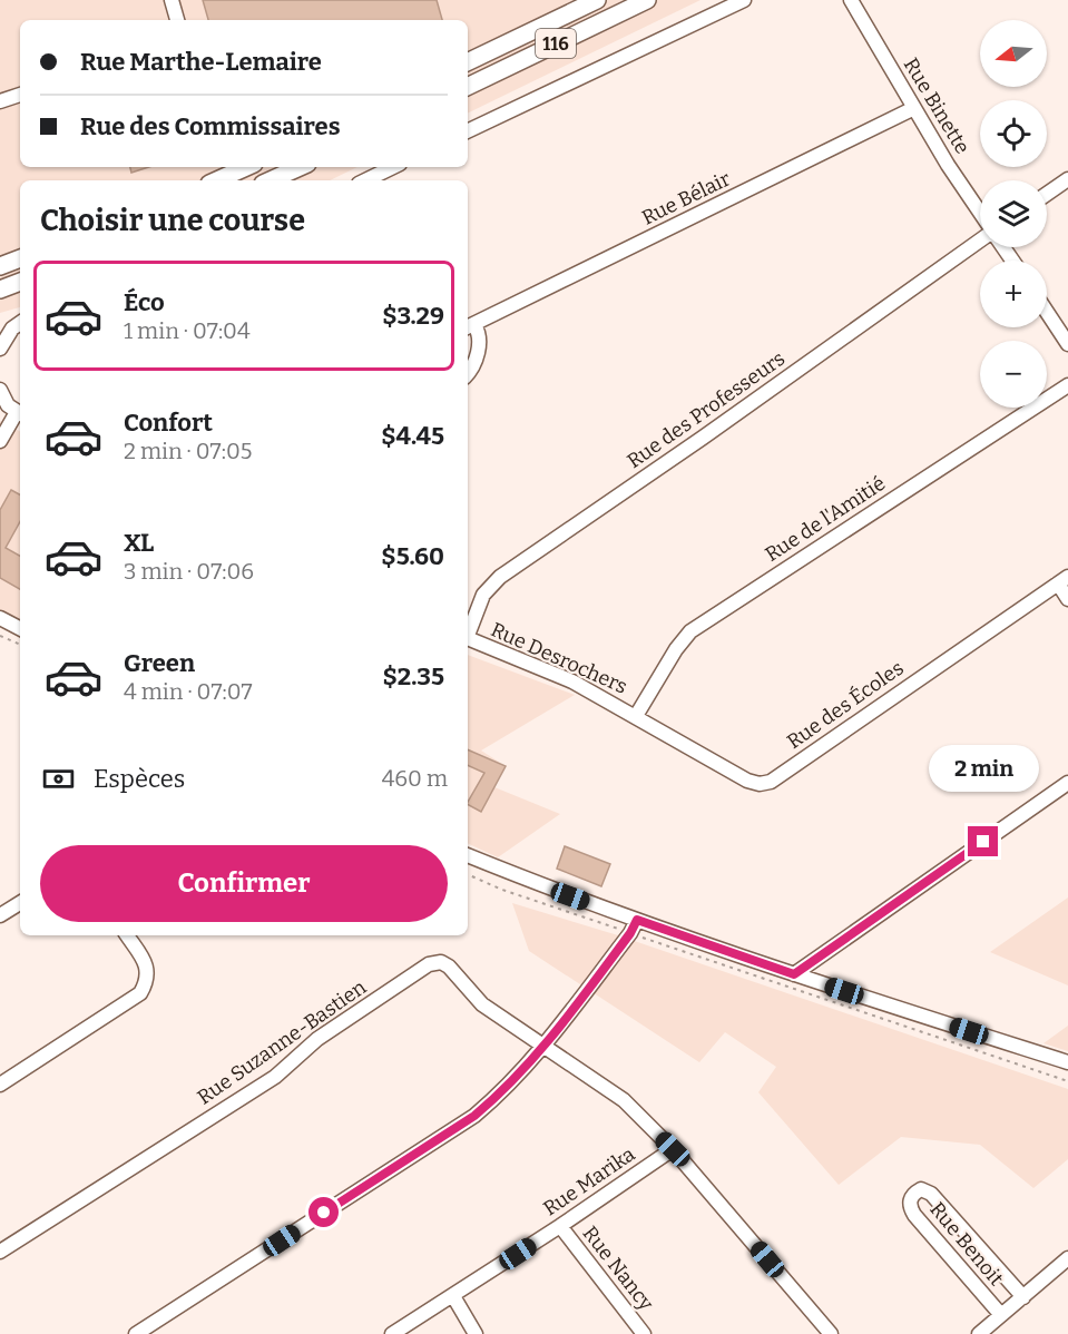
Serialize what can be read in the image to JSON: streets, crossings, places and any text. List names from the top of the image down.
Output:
{
  "streets": {
    "main road": ["116"],
    "street": [
      "Rue Binette",
      "Rue Bélair",
      "Rue des Professeurs",
      "Rue de l'Amitié",
      "Rue Desrochers",
      "Rue des Écoles",
      "Rue Suzanne-Bastien",
      "Rue Marika",
      "Rue Benoit",
      "Rue Nancy"
    ]
  },
  "crossings": [
    ["Rue Binette", "Rue Bélair"],
    ["Rue de l'Amitié", "Rue Desrochers"],
    ["Rue de l'Amitié", "Rue des Écoles"],
    ["Rue Desrochers", "Rue des Écoles"],
    ["Rue Suzanne-Bastien", "Rue Marika"],
    ["Rue Marika", "Rue Nancy"]
  ],
  "north": "left",
  "page": {
    "map_buttons": ["+", "−"],
    "banner": ["Rue Marthe-Lemaire", "Rue des Commissaires"],
    "heading": "Choisir une course",
    "list": [
      {
        "name": "Éco",
        "note": "1 min · 07:04",
        "value": "$3.29"
      },
      {
        "name": "Confort",
        "note": "2 min · 07:05",
        "value": "$4.45"
      },
      {
        "name": "XL",
        "note": "3 min · 07:06",
        "value": "$5.60"
      },
      {
        "name": "Green",
        "note": "4 min · 07:07",
        "value": "$2.35"
      }
    ],
    "pay": ["Espèces", "460 m"],
    "bubble": "2 min",
    "buttons": "Confirmer"
  }
}
